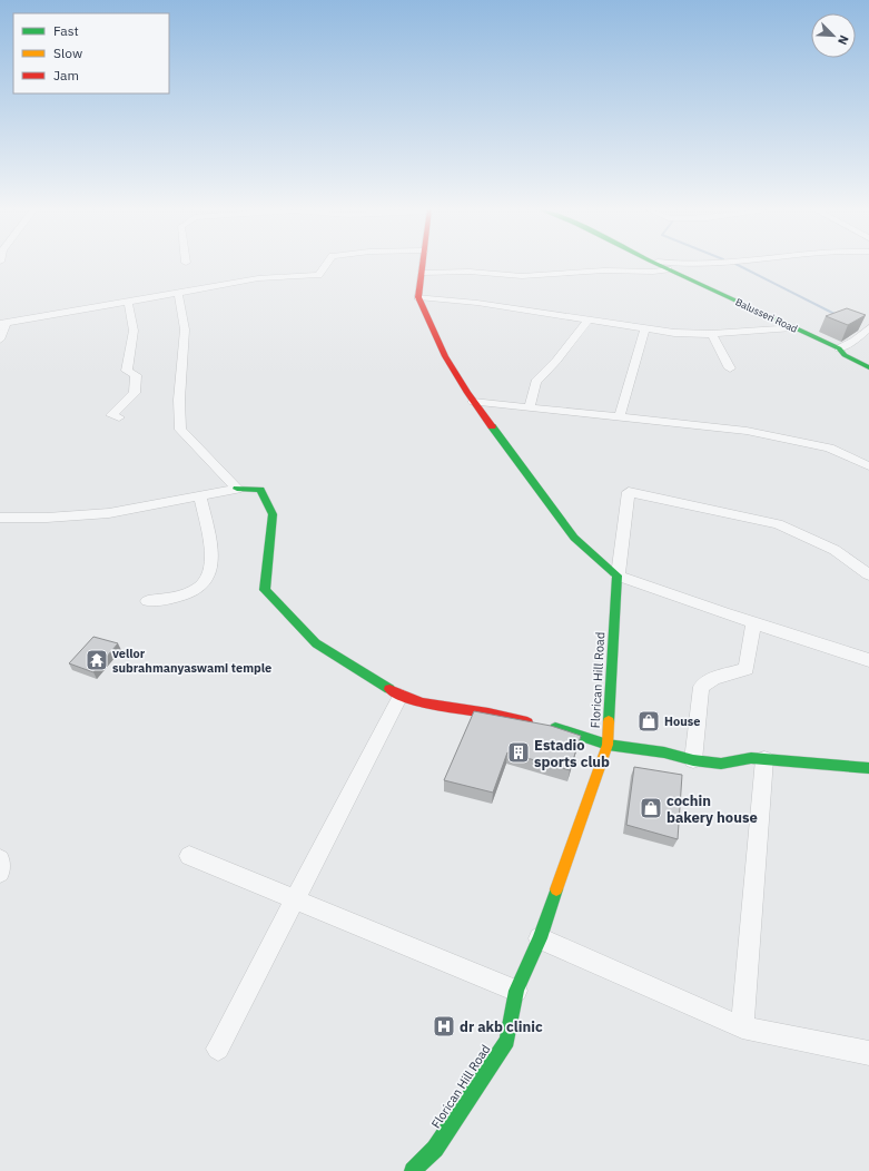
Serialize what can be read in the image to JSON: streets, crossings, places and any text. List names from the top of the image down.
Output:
{
  "streets": {
    "street": ["Balusseri Road", "Florican Hill Road"]
  },
  "places": {
    "temple": ["vellor subrahmanyaswami temple"],
    "shop": ["House", "cochin bakery house"],
    "building": ["Estadio sports club"],
    "hospital": ["dr akb clinic"]
  },
  "legend": ["Fast", "Slow", "Jam"],
  "north": "bottom right"
}
